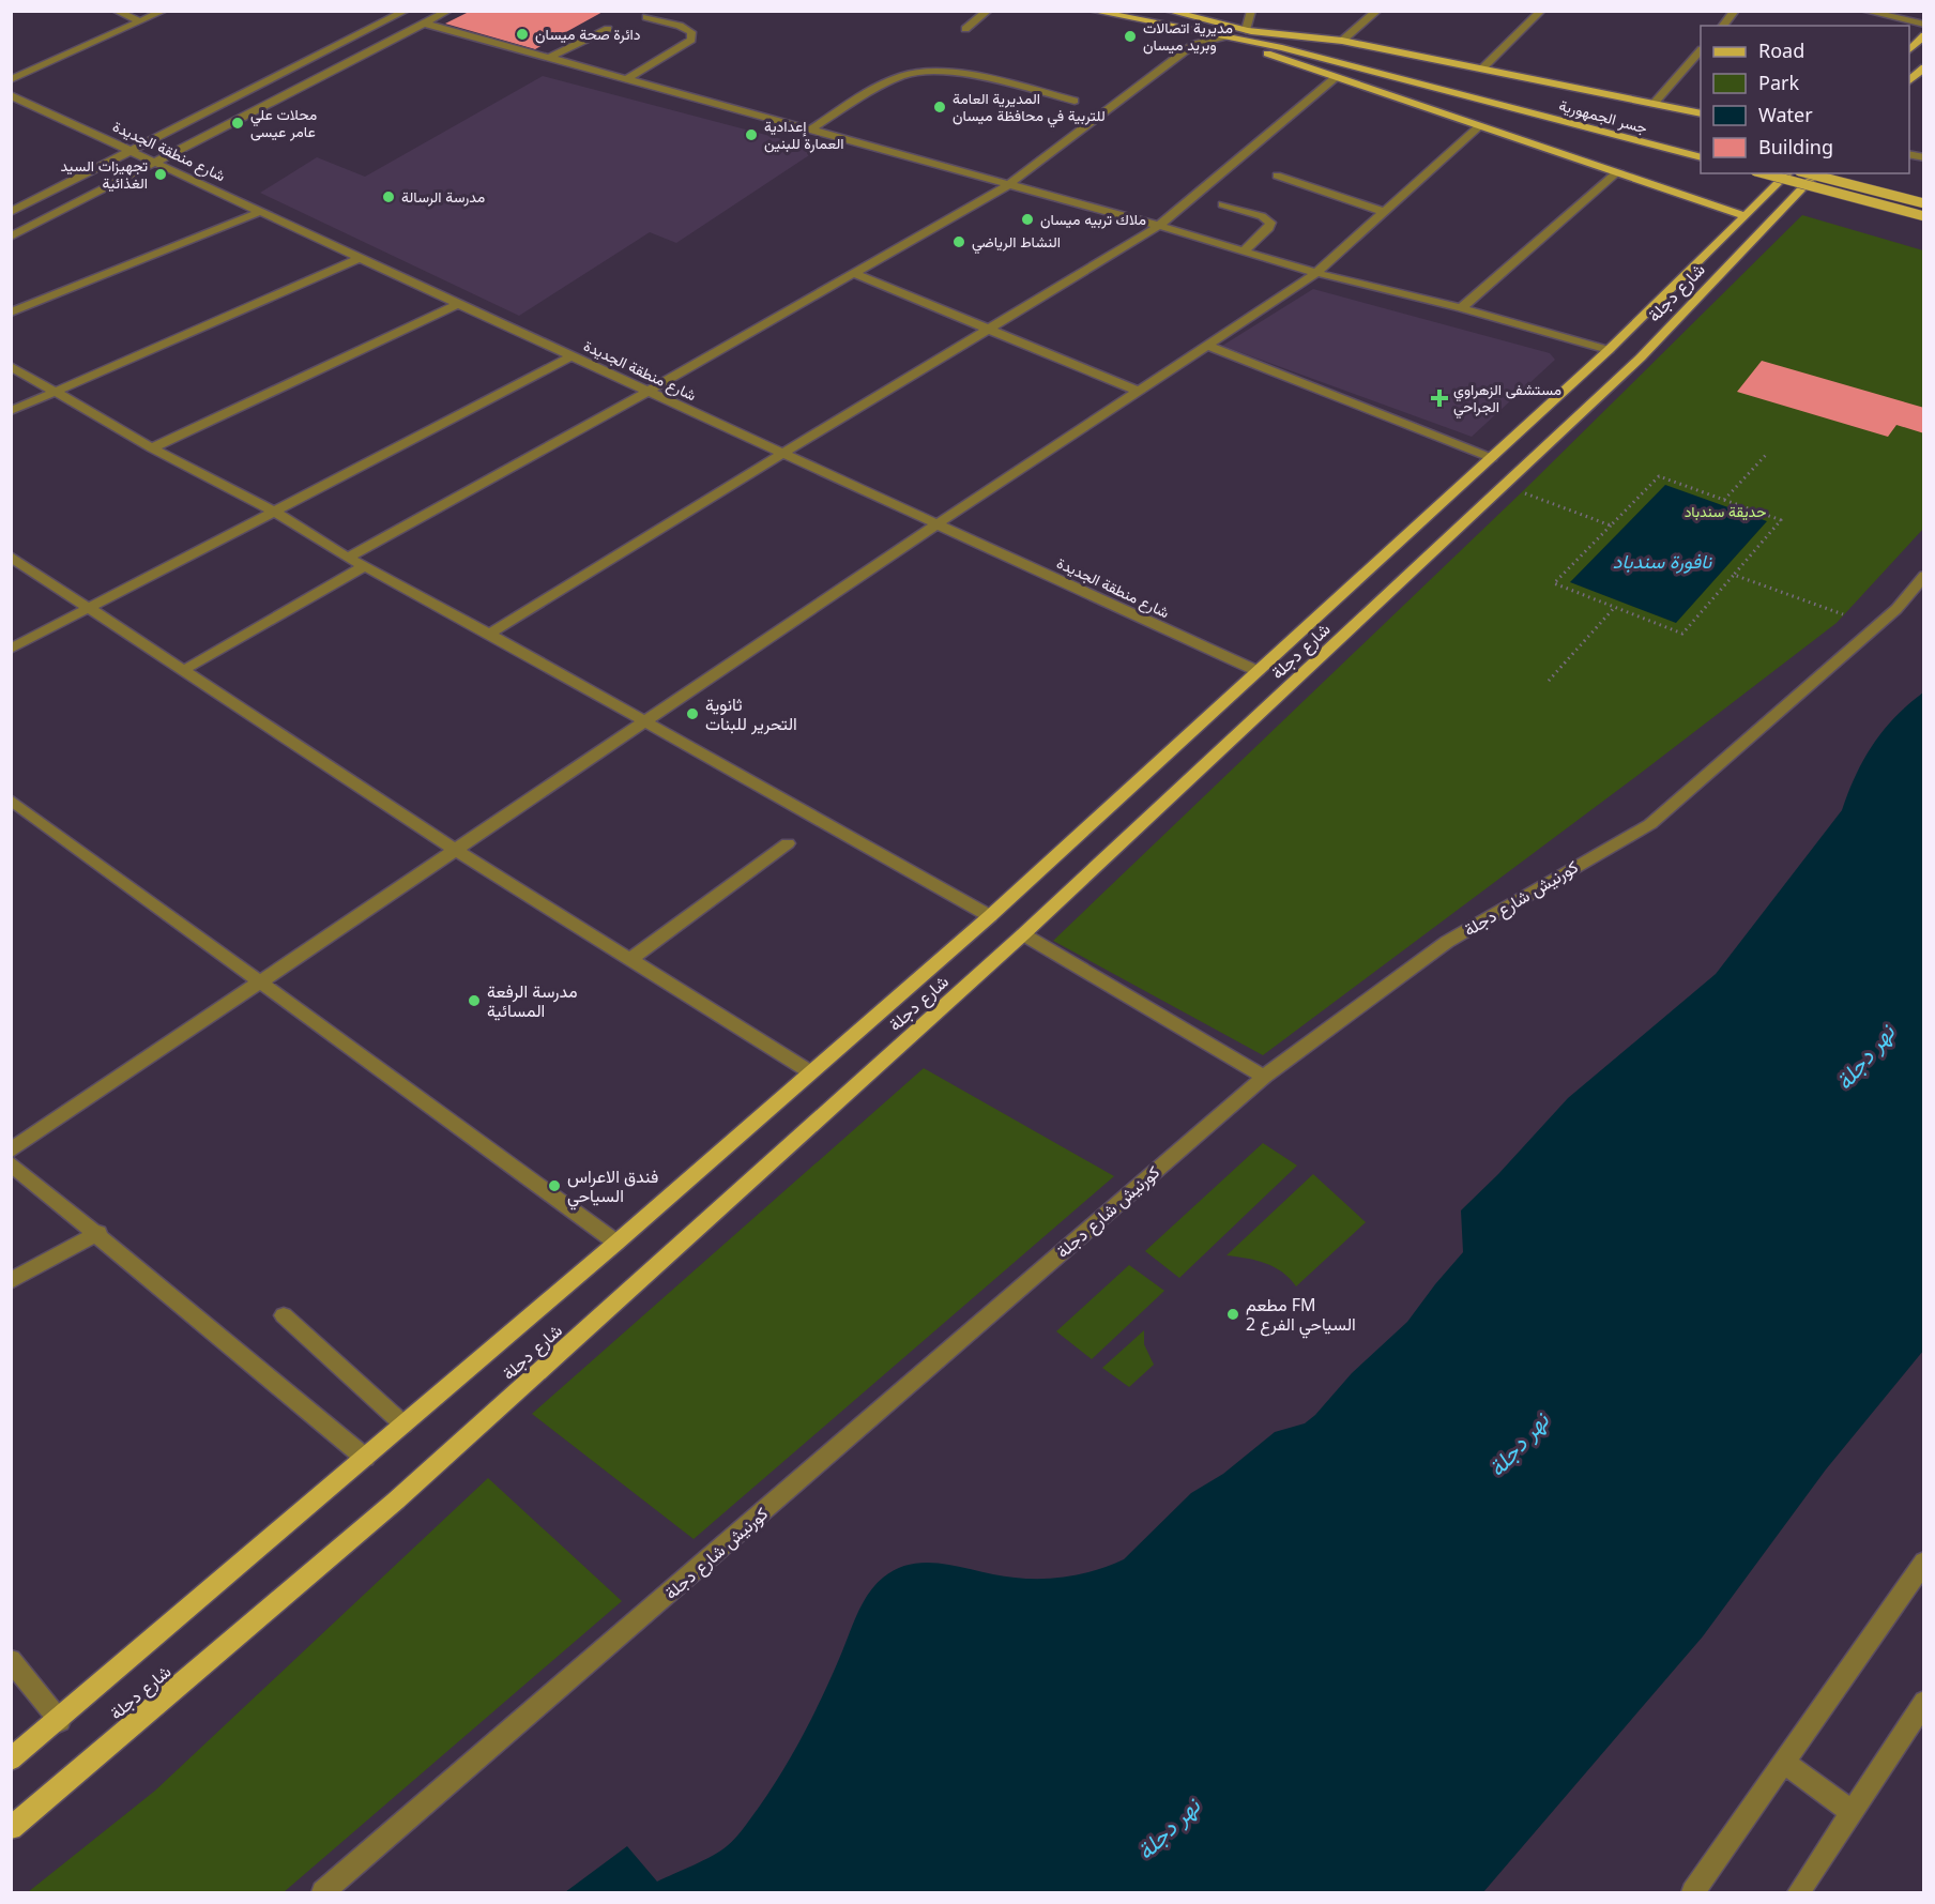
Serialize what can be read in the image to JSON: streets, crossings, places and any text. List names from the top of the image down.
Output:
{
  "streets": {
    "main road": ["جسر الجمهورية", "شارع دجلة"],
    "street": ["شارع منطقة الجديدة", "كورنيش شارع دجلة"]
  },
  "crossings": [
    ["شارع منطقة الجديدة", "شارع دجلة"]
  ],
  "water": ["نافورة سندباد", "نهر دجلة"],
  "parks": ["حديقة سندباد"],
  "places": {
    "other": [
      "دائرة صحة ميسان",
      "مديرية اتصالات وبريد ميسان",
      "المديرية العامة للتربية في محافظة ميسان",
      "محلات علي عامر عيسى",
      "إعدادية العمارة للبنين",
      "تجهيزات السيد الغذائية",
      "مدرسة الرسالة",
      "ملاك تربيه ميسان",
      "النشاط الرياضي",
      "ثانوية التحرير للبنات",
      "مدرسة الرفعة المسائية",
      "فندق الاعراس السياحي",
      "مطعم FM السياحي الفرع 2"
    ],
    "health": ["مستشفى الزهراوي الجراحي"]
  },
  "legend": [
    "Road",
    "Park",
    "Water",
    "Building"
  ]
}
